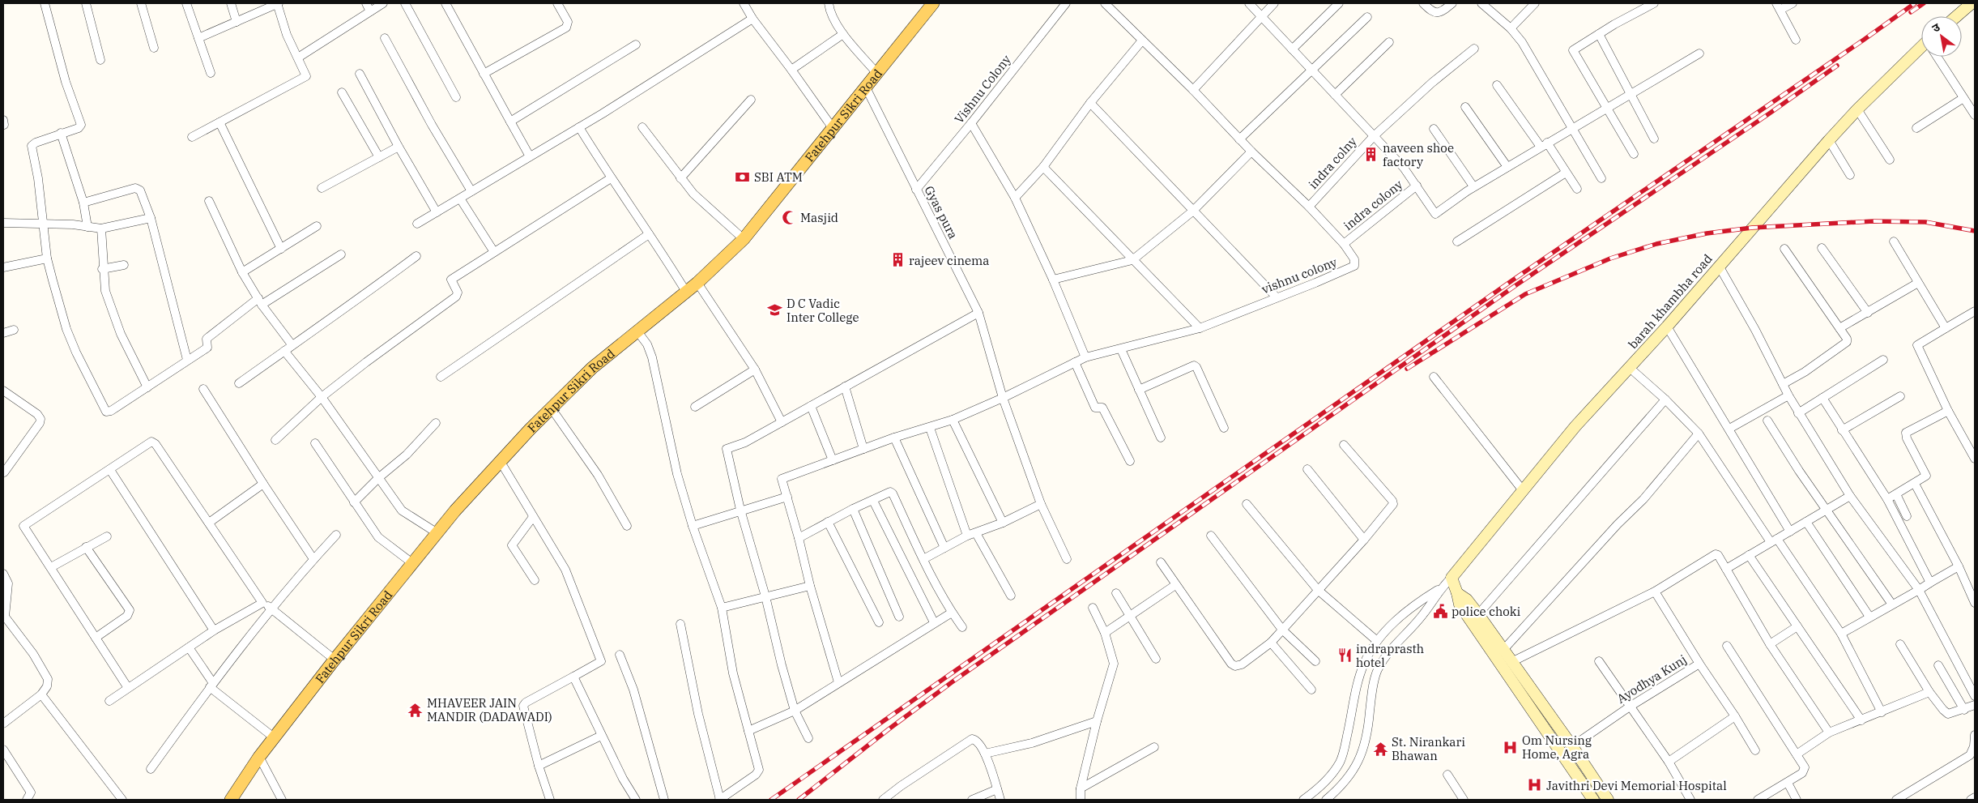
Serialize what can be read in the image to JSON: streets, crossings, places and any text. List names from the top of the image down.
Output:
{
  "streets": {
    "main road": ["Fatehpur Sikri Road"],
    "street": [
      "Vishnu Colony",
      "indra colny",
      "indra colony",
      "Gyas pura",
      "vishnu colony",
      "barah khambha road",
      "Ayodhya Kunj"
    ]
  },
  "crossings": [
    ["Vishnu Colony", "Gyas pura"],
    ["Fatehpur Sikri Road", "Gyas pura"],
    ["indra colny", "vishnu colony"],
    ["indra colony", "vishnu colony"],
    ["Gyas pura", "vishnu colony"]
  ],
  "places": {
    "building": ["naveen shoe factory", "rajeev cinema"],
    "bank": ["SBI ATM"],
    "mosque": ["Masjid"],
    "school or university": ["D C Vadic Inter College"],
    "public building": ["police choki"],
    "restaurant": ["indraprasth hotel"],
    "temple": ["MHAVEER JAIN MANDIR (DADAWADI)", "St. Nirankari Bhawan"],
    "hospital": ["Om Nursing Home, Agra", "Javithri Devi Memorial Hospital"]
  },
  "north": "top left"
}
